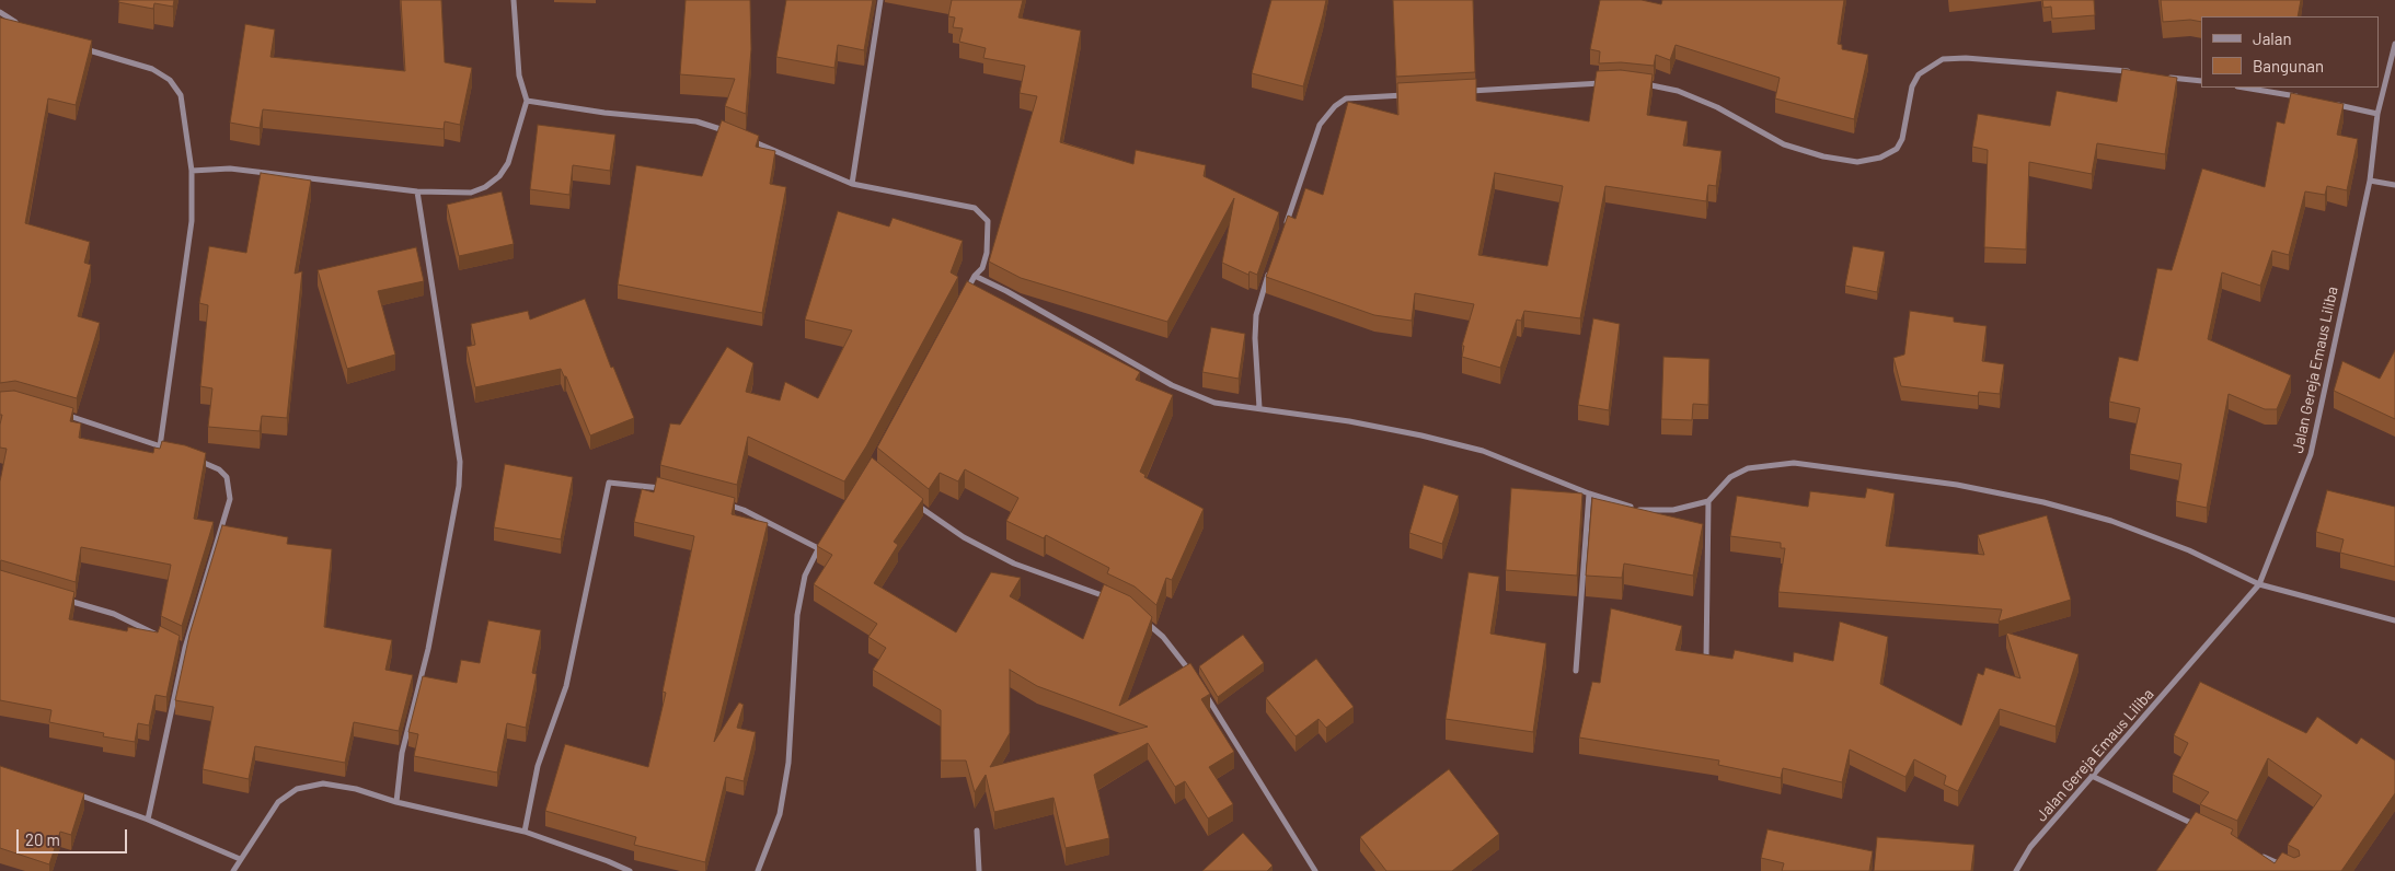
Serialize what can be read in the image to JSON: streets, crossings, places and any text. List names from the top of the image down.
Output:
{
  "streets": {
    "street": ["Jalan Gereja Emaus Liliba"]
  },
  "legend": ["Jalan", "Bangunan"],
  "scale_bar": "20 m"
}
